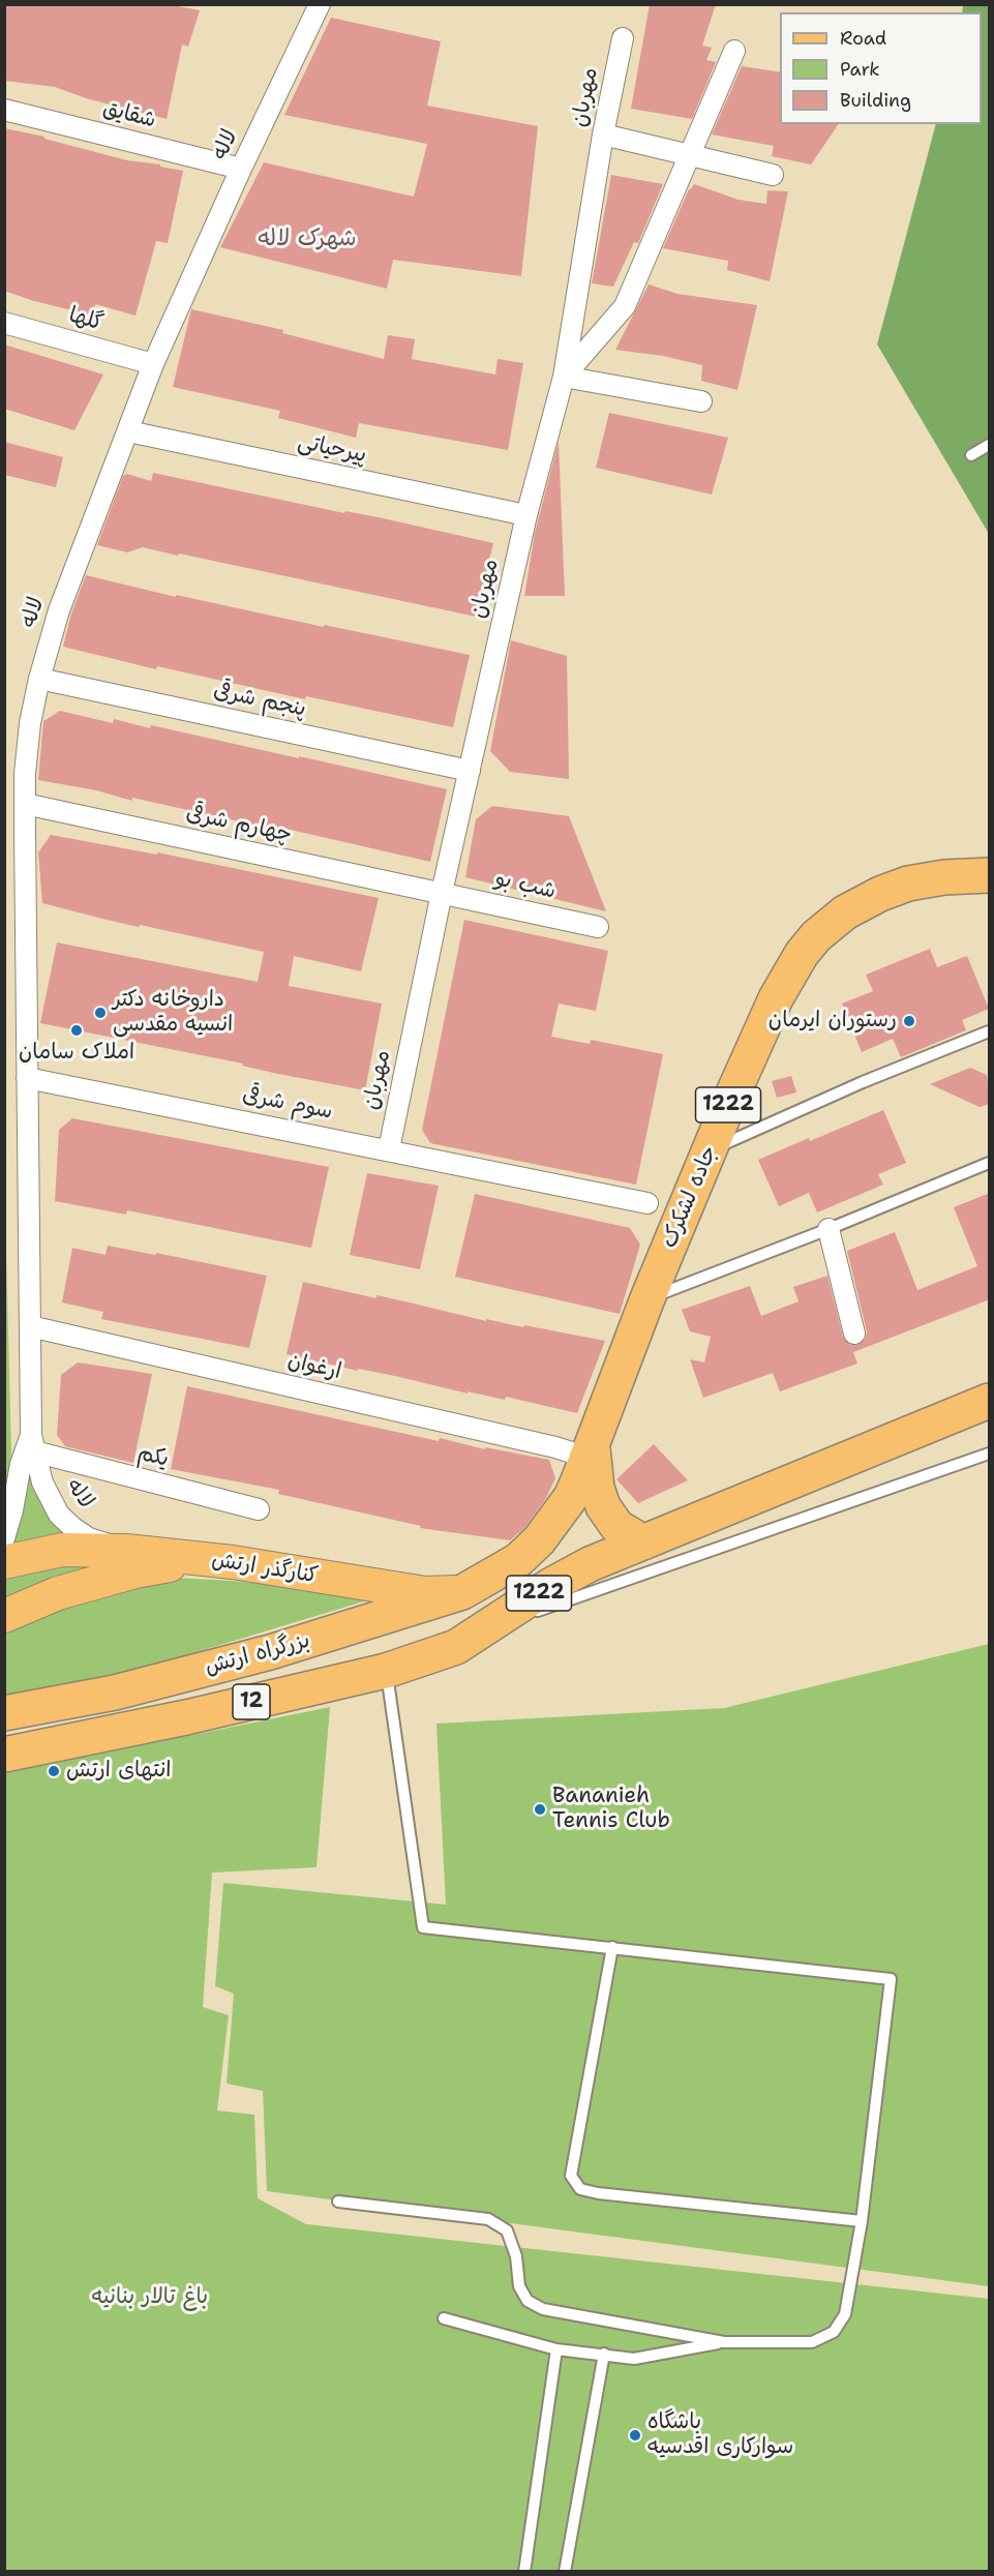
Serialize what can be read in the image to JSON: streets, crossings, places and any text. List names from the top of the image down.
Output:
{
  "streets": {
    "highway": [
      "1222",
      "جاده لشکرک",
      "کنارگذر ارتش",
      "بزرگراه ارتش",
      "12"
    ],
    "street": [
      "مهربان",
      "شقایق",
      "لاله",
      "گلها",
      "پیرحیاتی",
      "پنجم شرقی",
      "چهارم شرقی",
      "شب بو",
      "سوم شرقی",
      "ارغوان",
      "یکم"
    ]
  },
  "crossings": [
    ["مهربان", "پیرحیاتی"],
    ["مهربان", "پنجم شرقی"],
    ["مهربان", "چهارم شرقی"],
    ["مهربان", "شب بو"],
    ["مهربان", "سوم شرقی"],
    ["شقایق", "لاله"],
    ["لاله", "گلها"],
    ["لاله", "پیرحیاتی"],
    ["لاله", "پنجم شرقی"],
    ["لاله", "چهارم شرقی"],
    ["لاله", "سوم شرقی"],
    ["لاله", "ارغوان"],
    ["لاله", "یکم"],
    ["لاله", "کنارگذر ارتش"],
    ["چهارم شرقی", "شب بو"],
    ["1222", "جاده لشکرک"],
    ["1222", "ارغوان"],
    ["1222", "بزرگراه ارتش"],
    ["جاده لشکرک", "ارغوان"],
    ["جاده لشکرک", "کنارگذر ارتش"],
    ["کنارگذر ارتش", "بزرگراه ارتش"]
  ],
  "districts": ["شهرک لاله"],
  "parks": ["باغ تالار بنانیه"],
  "places": [
    "داروخانه دکتر انسیه مقدسی",
    "رستوران ايرمان",
    "املاک سامان",
    "انتهای ارتش",
    "Bananieh Tennis Club",
    "باشگاه سوارکاری اقدسیه"
  ],
  "legend": ["Road", "Park", "Building"]
}
